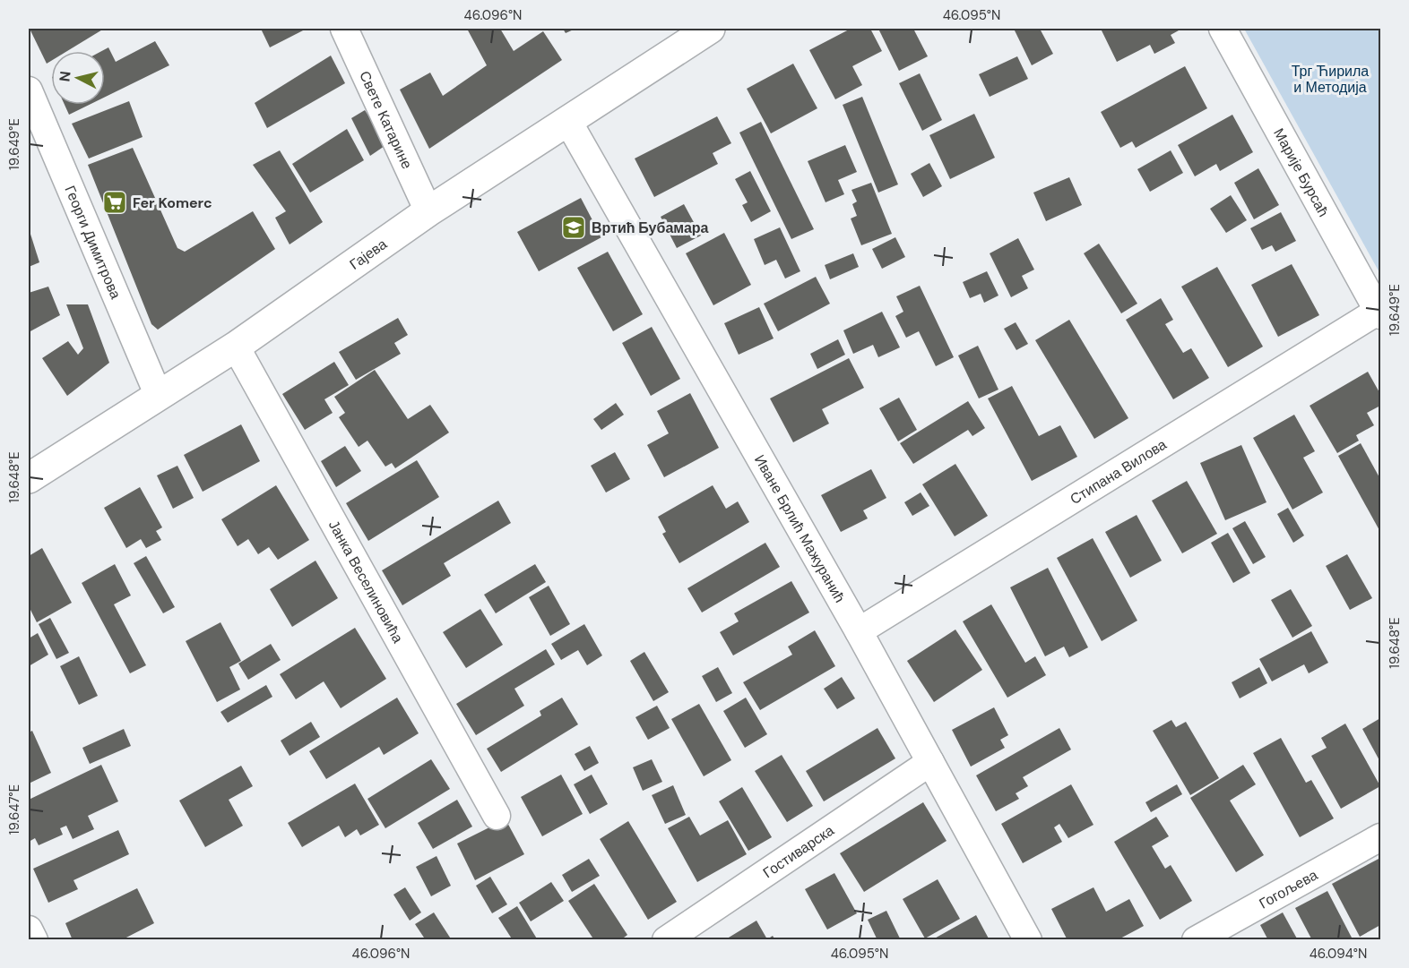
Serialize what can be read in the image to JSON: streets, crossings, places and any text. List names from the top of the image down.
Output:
{
  "streets": {
    "street": [
      "Свете Катарине",
      "Марије Бурсаћ",
      "Георги Димитрова",
      "Гајева",
      "Стипана Вилова",
      "Иване Брлић Мажуранић",
      "Јанка Веселиновића",
      "Гостиварска",
      "Гогољева"
    ]
  },
  "crossings": [
    ["Свете Катарине", "Гајева"],
    ["Марије Бурсаћ", "Стипана Вилова"],
    ["Георги Димитрова", "Гајева"],
    ["Гајева", "Иване Брлић Мажуранић"],
    ["Гајева", "Јанка Веселиновића"],
    ["Стипана Вилова", "Иване Брлић Мажуранић"],
    ["Иване Брлић Мажуранић", "Гостиварска"]
  ],
  "parks": ["Трг Ћирила и Методија"],
  "places": {
    "supermarket": ["Fer Komerc"],
    "school or university": ["Вртић Бубамара"]
  },
  "north": "left",
  "coordinates": [
    "46.096°N",
    "46.095°N",
    "19.649°E",
    "19.648°E",
    "19.647°E",
    "46.094°N"
  ]
}
